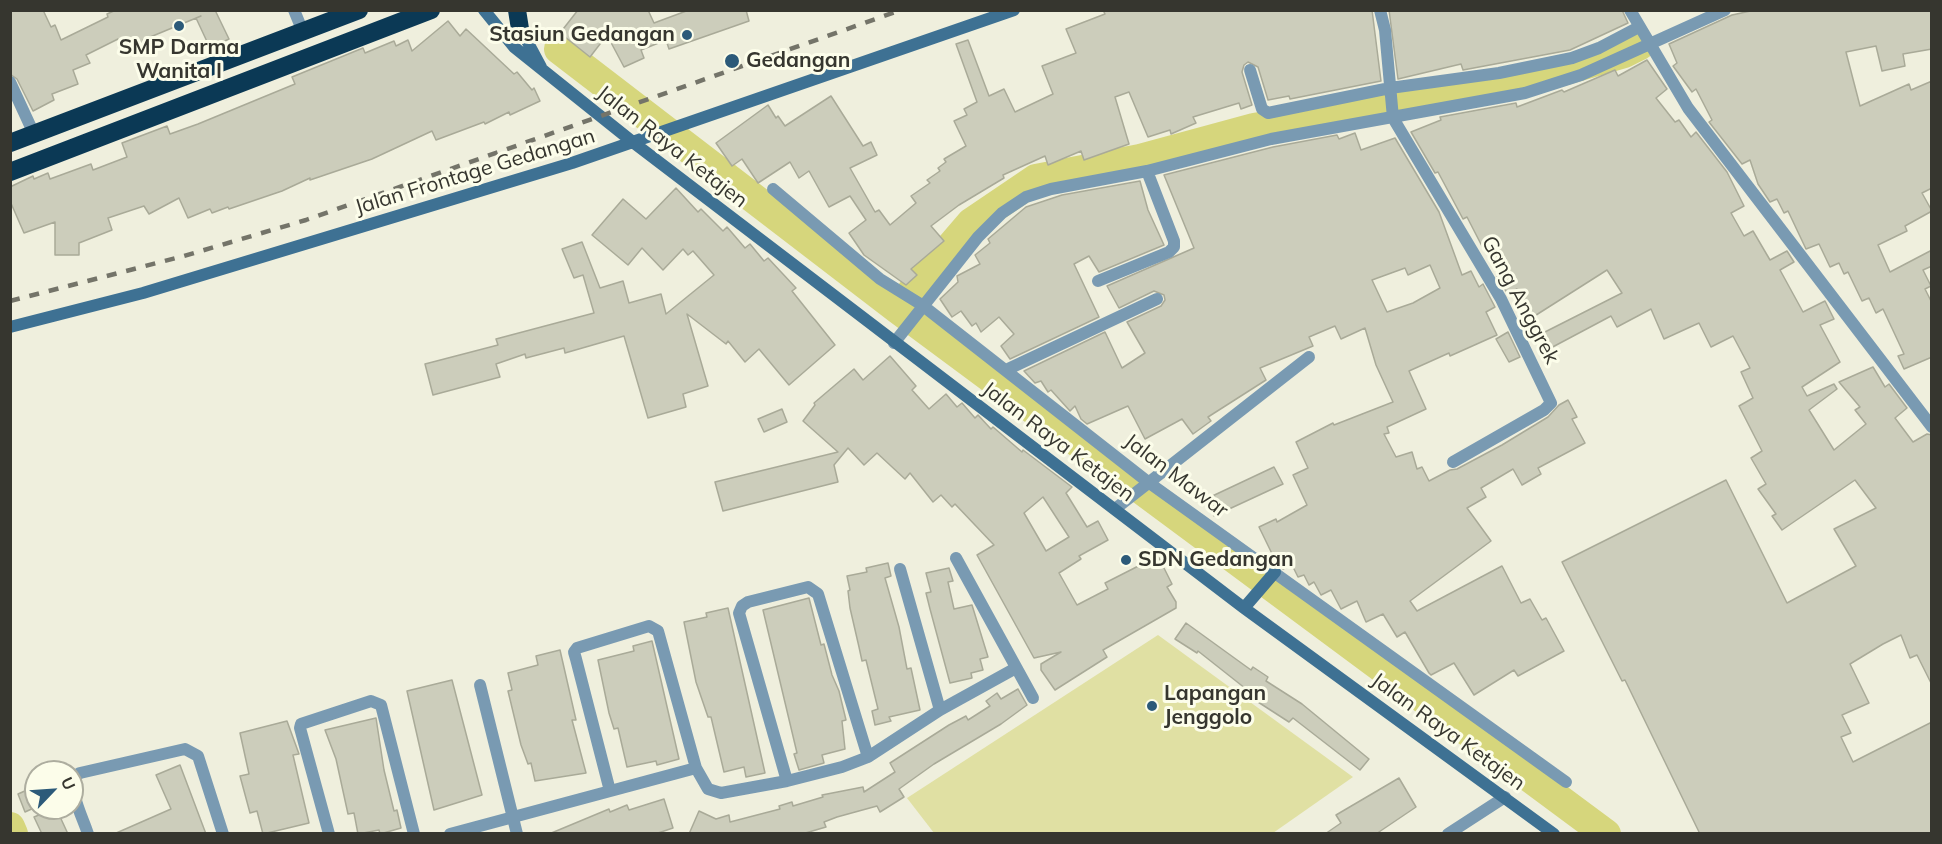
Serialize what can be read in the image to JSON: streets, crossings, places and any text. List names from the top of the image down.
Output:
{
  "streets": {
    "street": [
      "Jalan Raya Ketajen",
      "Jalan Frontage Gedangan",
      "Gang Anggrek",
      "Jalan Mawar"
    ]
  },
  "crossings": [
    ["Jalan Raya Ketajen", "Jalan Frontage Gedangan"]
  ],
  "places": [
    "SMP Darma Wanita I",
    "Stasiun Gedangan",
    "Gedangan",
    "SDN Gedangan",
    "Lapangan Jenggolo"
  ],
  "north": "top right"
}
